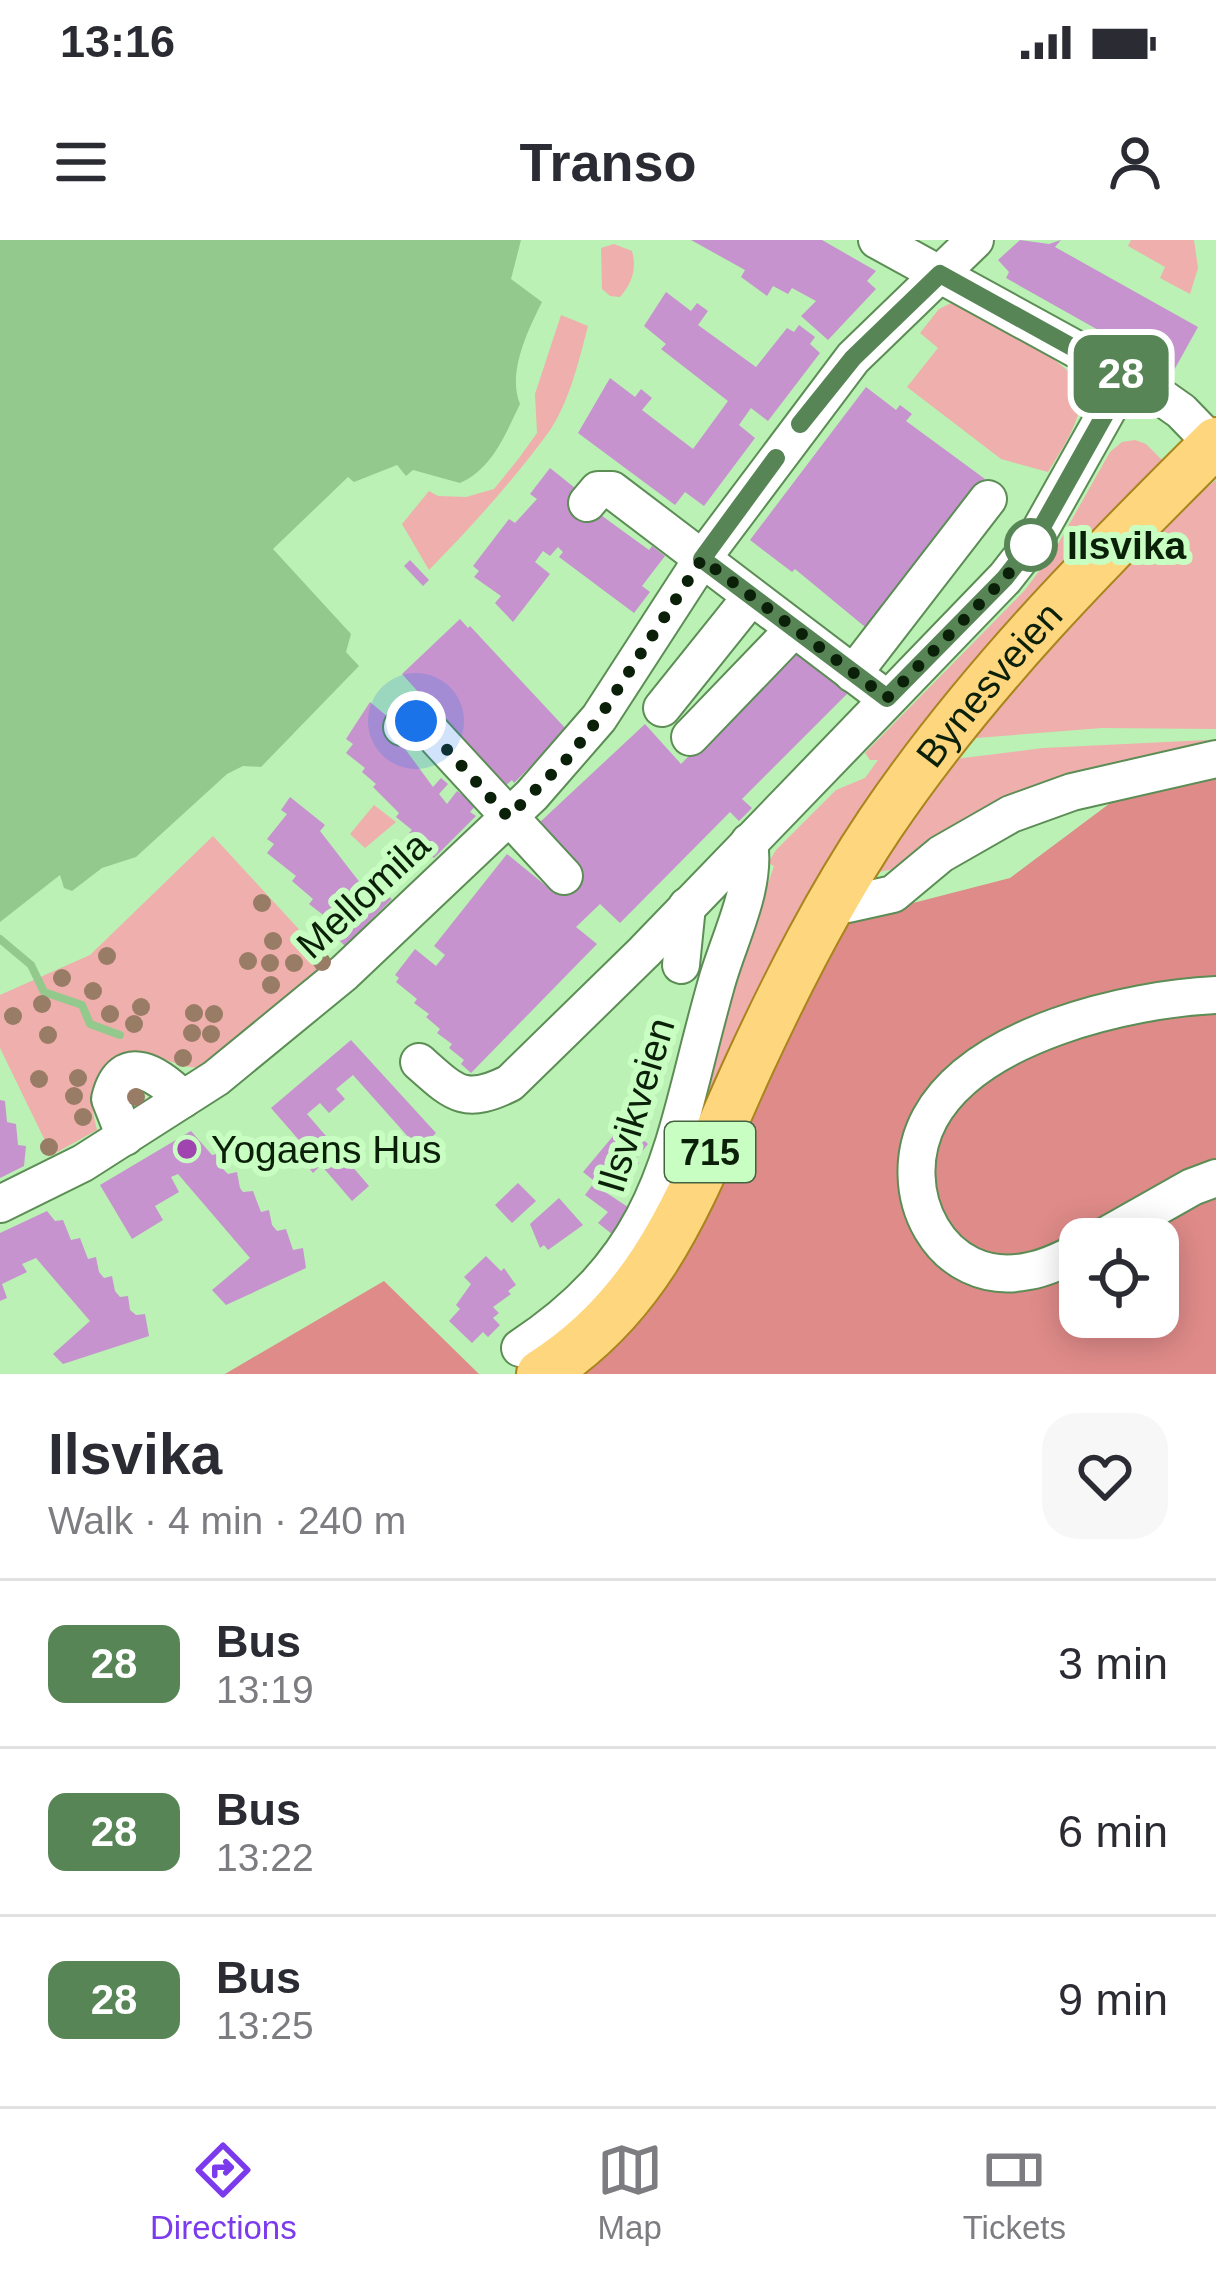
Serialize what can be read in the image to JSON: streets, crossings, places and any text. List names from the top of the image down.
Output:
{
  "streets": {
    "main road": ["Bynesveien", "715"],
    "street": ["Mellomila", "Ilsvikveien"]
  },
  "crossings": [
    ["Bynesveien", "Ilsvikveien"]
  ],
  "places": ["Ilsvika", "Yogaens Hus"],
  "lines": ["bus line 28"],
  "page": {
    "status": "13:16",
    "header": "Transo",
    "on_map": "28",
    "heading": ["Ilsvika", "Walk · 4 min · 240 m"],
    "list": [
      {
        "mark": "28",
        "name": "Bus",
        "note": "13:19",
        "value": "3 min"
      },
      {
        "mark": "28",
        "name": "Bus",
        "note": "13:22",
        "value": "6 min"
      },
      {
        "mark": "28",
        "name": "Bus",
        "note": "13:25",
        "value": "9 min"
      }
    ],
    "tabs": ["Directions", "Map", "Tickets"]
  }
}
